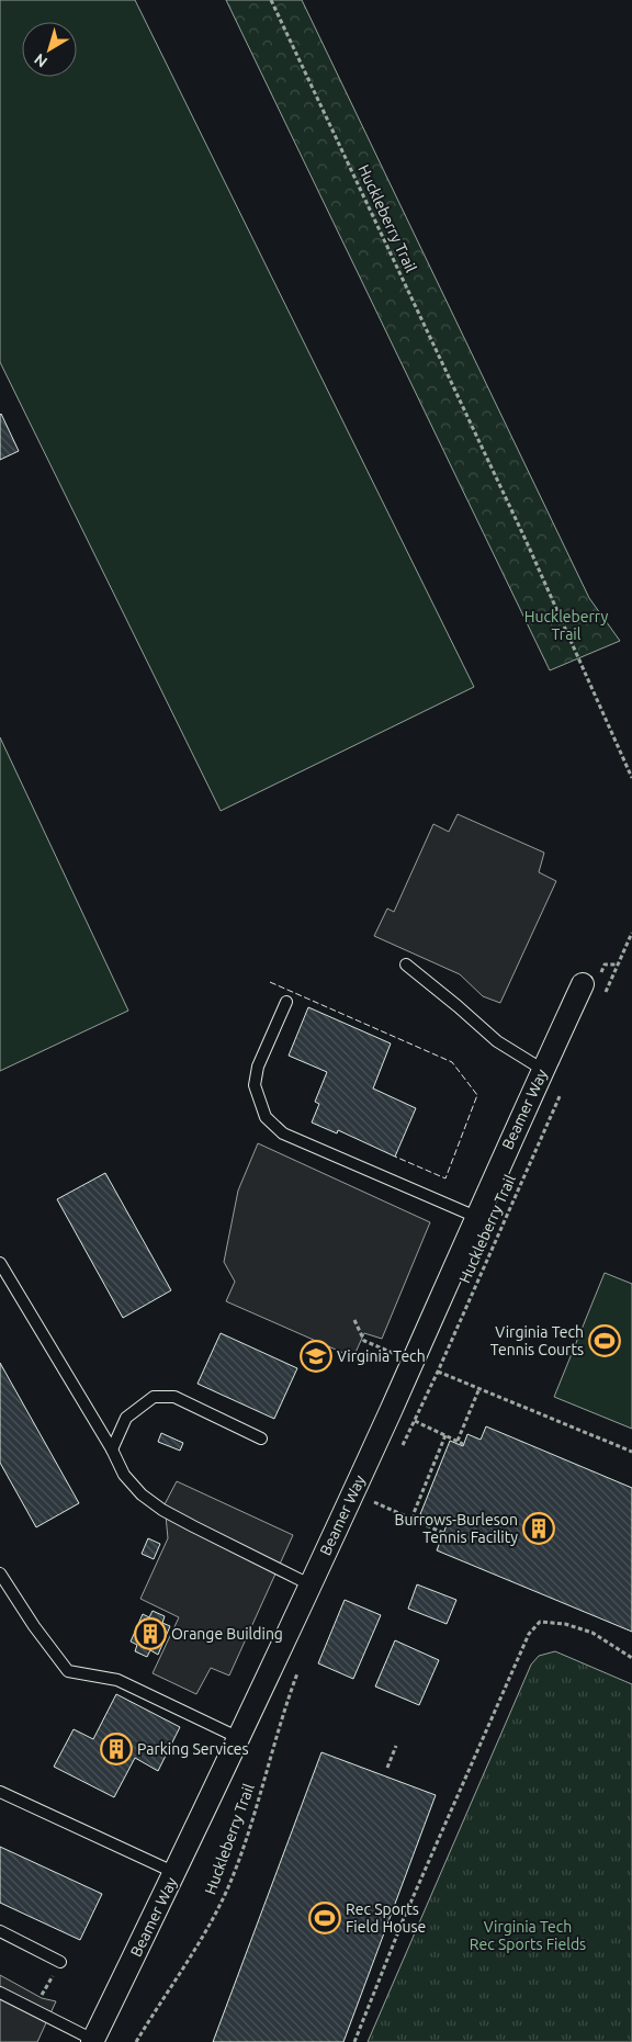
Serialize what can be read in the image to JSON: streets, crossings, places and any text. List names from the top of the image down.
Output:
{
  "streets": {
    "street": ["Beamer Way"],
    "path": ["Huckleberry Trail"]
  },
  "parks": ["Huckleberry Trail", "Virginia Tech Rec Sports Fields"],
  "places": {
    "sports": ["Virginia Tech Tennis Courts", "Rec Sports Field House"],
    "school or university": ["Virginia Tech"],
    "building": ["Burrows-Burleson Tennis Facility", "Orange Building", "Parking Services"]
  },
  "north": "bottom left"
}
